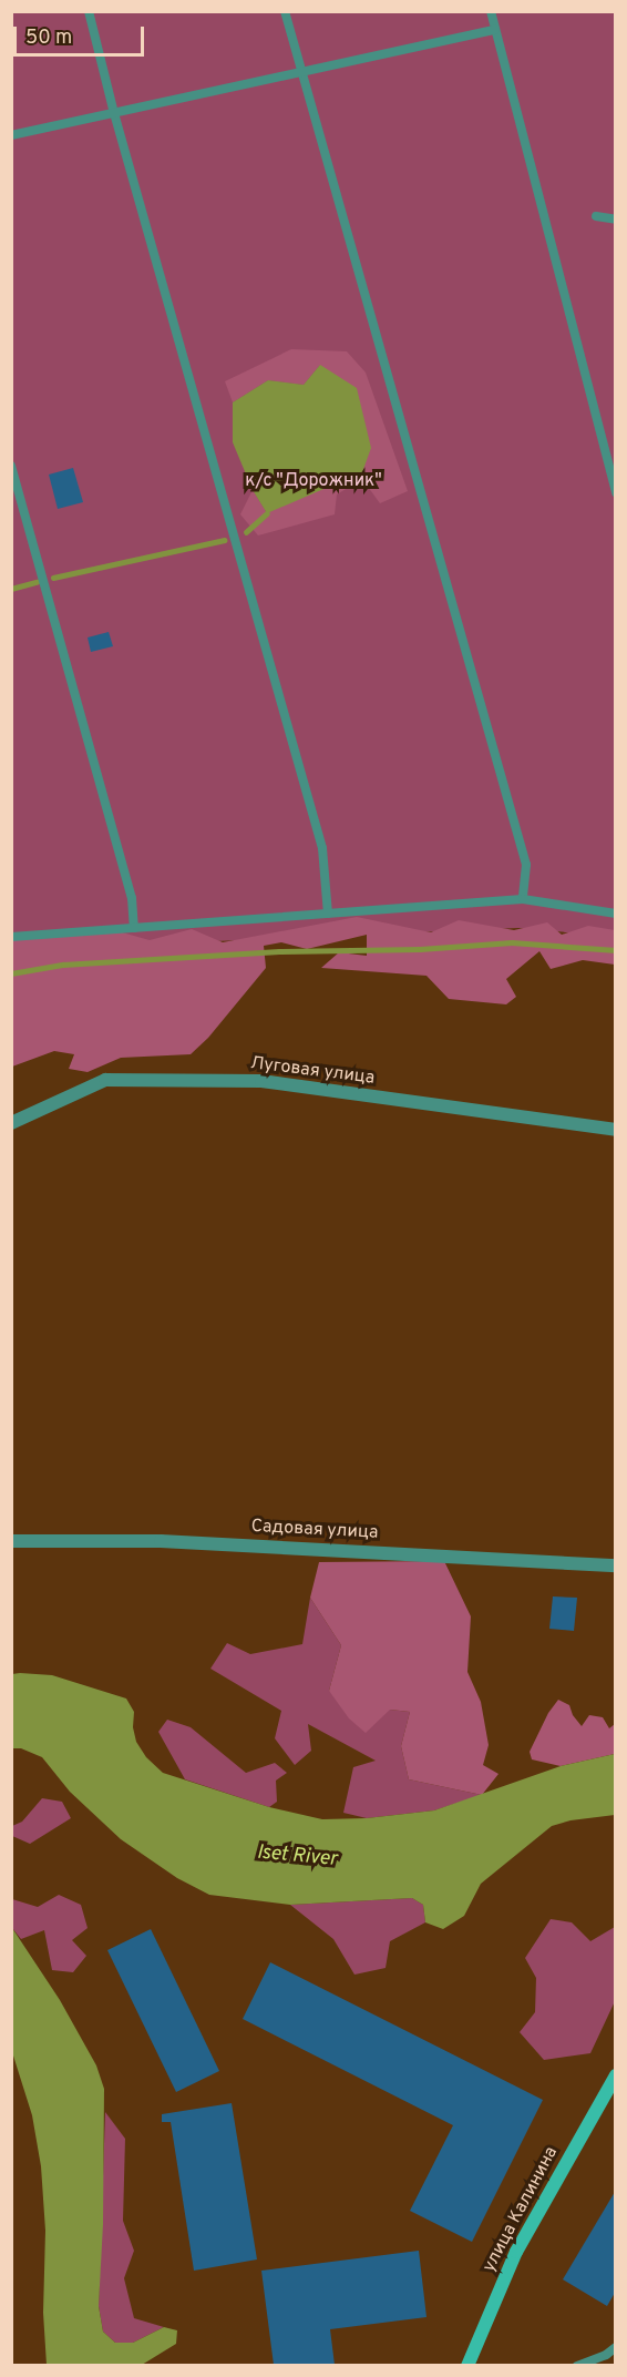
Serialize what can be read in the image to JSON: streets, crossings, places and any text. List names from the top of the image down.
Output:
{
  "streets": {
    "main road": ["улица Калинина"],
    "street": ["Луговая улица", "Садовая улица"]
  },
  "water": ["Iset River"],
  "parks": ["к/с \"Дорожник\""],
  "scale_bar": "50 m"
}
